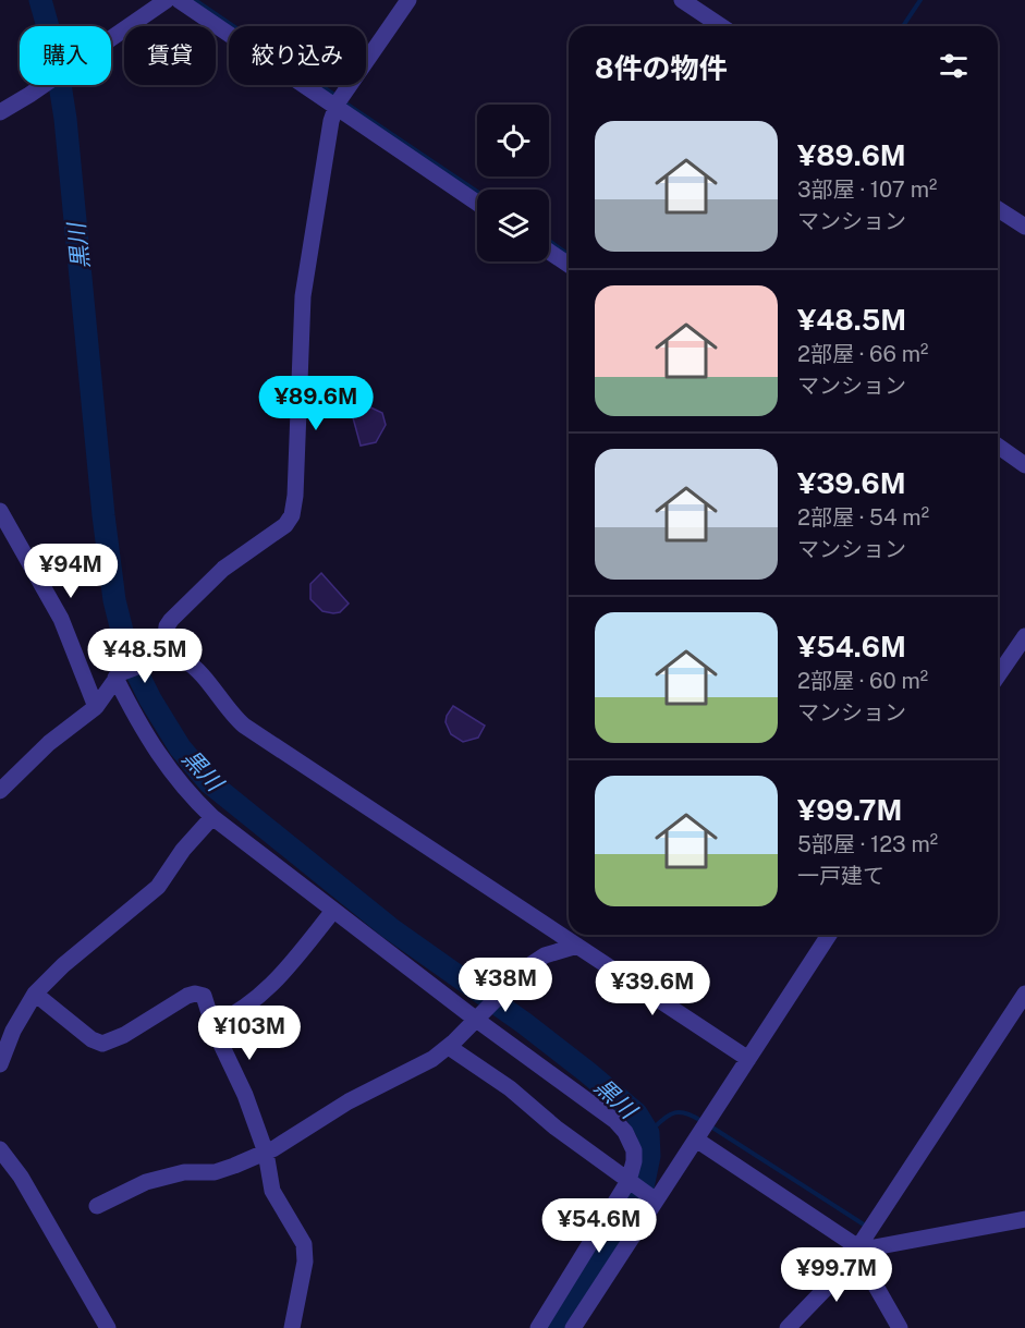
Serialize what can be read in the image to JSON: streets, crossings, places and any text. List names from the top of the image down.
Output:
{
  "water": ["黒川"],
  "page": {
    "chip": ["購入", "賃貸", "絞り込み"],
    "heading": "8件の物件",
    "list": [
      {
        "name": "¥89.6M",
        "note": "3部屋 · 107 m² · マンション"
      },
      {
        "name": "¥48.5M",
        "note": "2部屋 · 66 m² · マンション"
      },
      {
        "name": "¥39.6M",
        "note": "2部屋 · 54 m² · マンション"
      },
      {
        "name": "¥54.6M",
        "note": "2部屋 · 60 m² · マンション"
      },
      {
        "name": "¥99.7M",
        "note": "5部屋 · 123 m² · 一戸建て"
      }
    ],
    "price": [
      "¥89.6M",
      "¥94M",
      "¥48.5M",
      "¥38M",
      "¥39.6M",
      "¥103M",
      "¥54.6M",
      "¥99.7M"
    ]
  }
}
